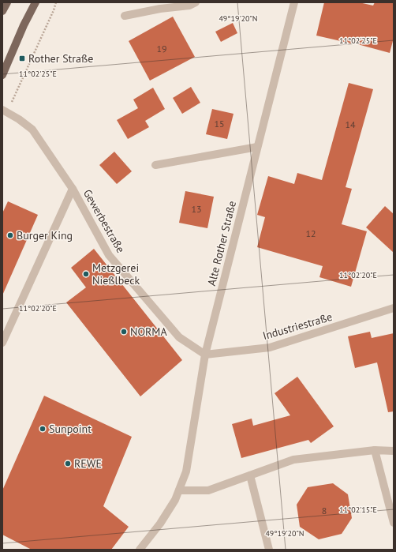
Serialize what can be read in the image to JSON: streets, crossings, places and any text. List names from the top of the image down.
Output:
{
  "streets": {
    "street": ["Gewerbestraße", "Alte Rother Straße", "Industriestraße"]
  },
  "crossings": [
    ["Gewerbestraße", "Alte Rother Straße"],
    ["Gewerbestraße", "Industriestraße"],
    ["Alte Rother Straße", "Industriestraße"]
  ],
  "places": {
    "transit": ["Rother Straße"],
    "other": [
      "Burger King",
      "Metzgerei Nießlbeck",
      "NORMA",
      "Sunpoint",
      "REWE"
    ]
  },
  "house_numbers": [
    "19",
    "15",
    "14",
    "13",
    "12",
    "8"
  ],
  "coordinates": [
    "49°19'20\"N",
    "11°02'25\"E",
    "11°02'20\"E",
    "11°02'15\"E"
  ]
}
